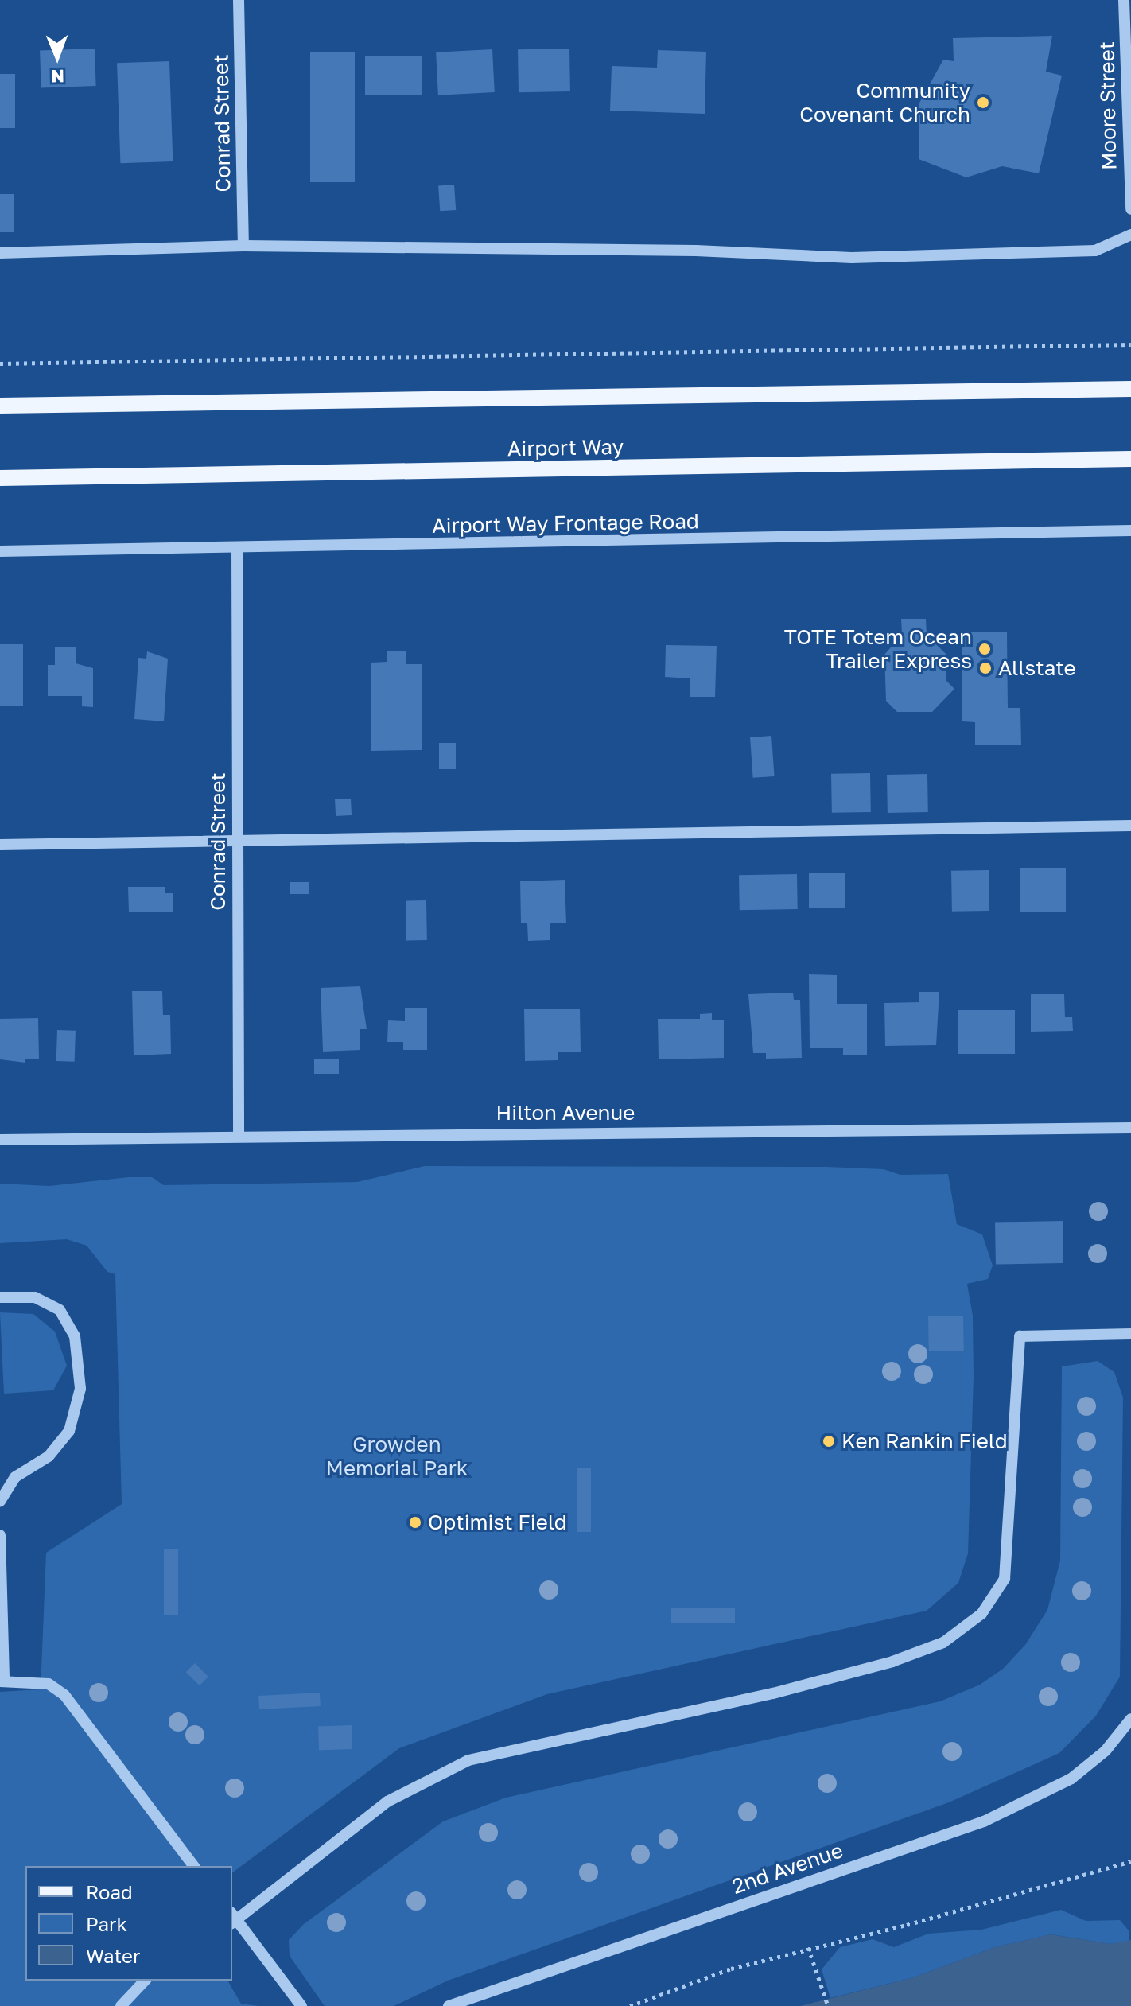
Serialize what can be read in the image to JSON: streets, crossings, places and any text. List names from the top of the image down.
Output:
{
  "streets": {
    "main road": ["Airport Way"],
    "street": [
      "Moore Street",
      "Conrad Street",
      "Airport Way Frontage Road",
      "Hilton Avenue",
      "2nd Avenue"
    ]
  },
  "crossings": [
    ["Conrad Street", "Airport Way Frontage Road"],
    ["Conrad Street", "Hilton Avenue"]
  ],
  "parks": ["Growden Memorial Park"],
  "places": [
    "Community Covenant Church",
    "TOTE Totem Ocean Trailer Express",
    "Allstate",
    "Ken Rankin Field",
    "Optimist Field"
  ],
  "legend": ["Road", "Park", "Water"],
  "north": "bottom"
}
